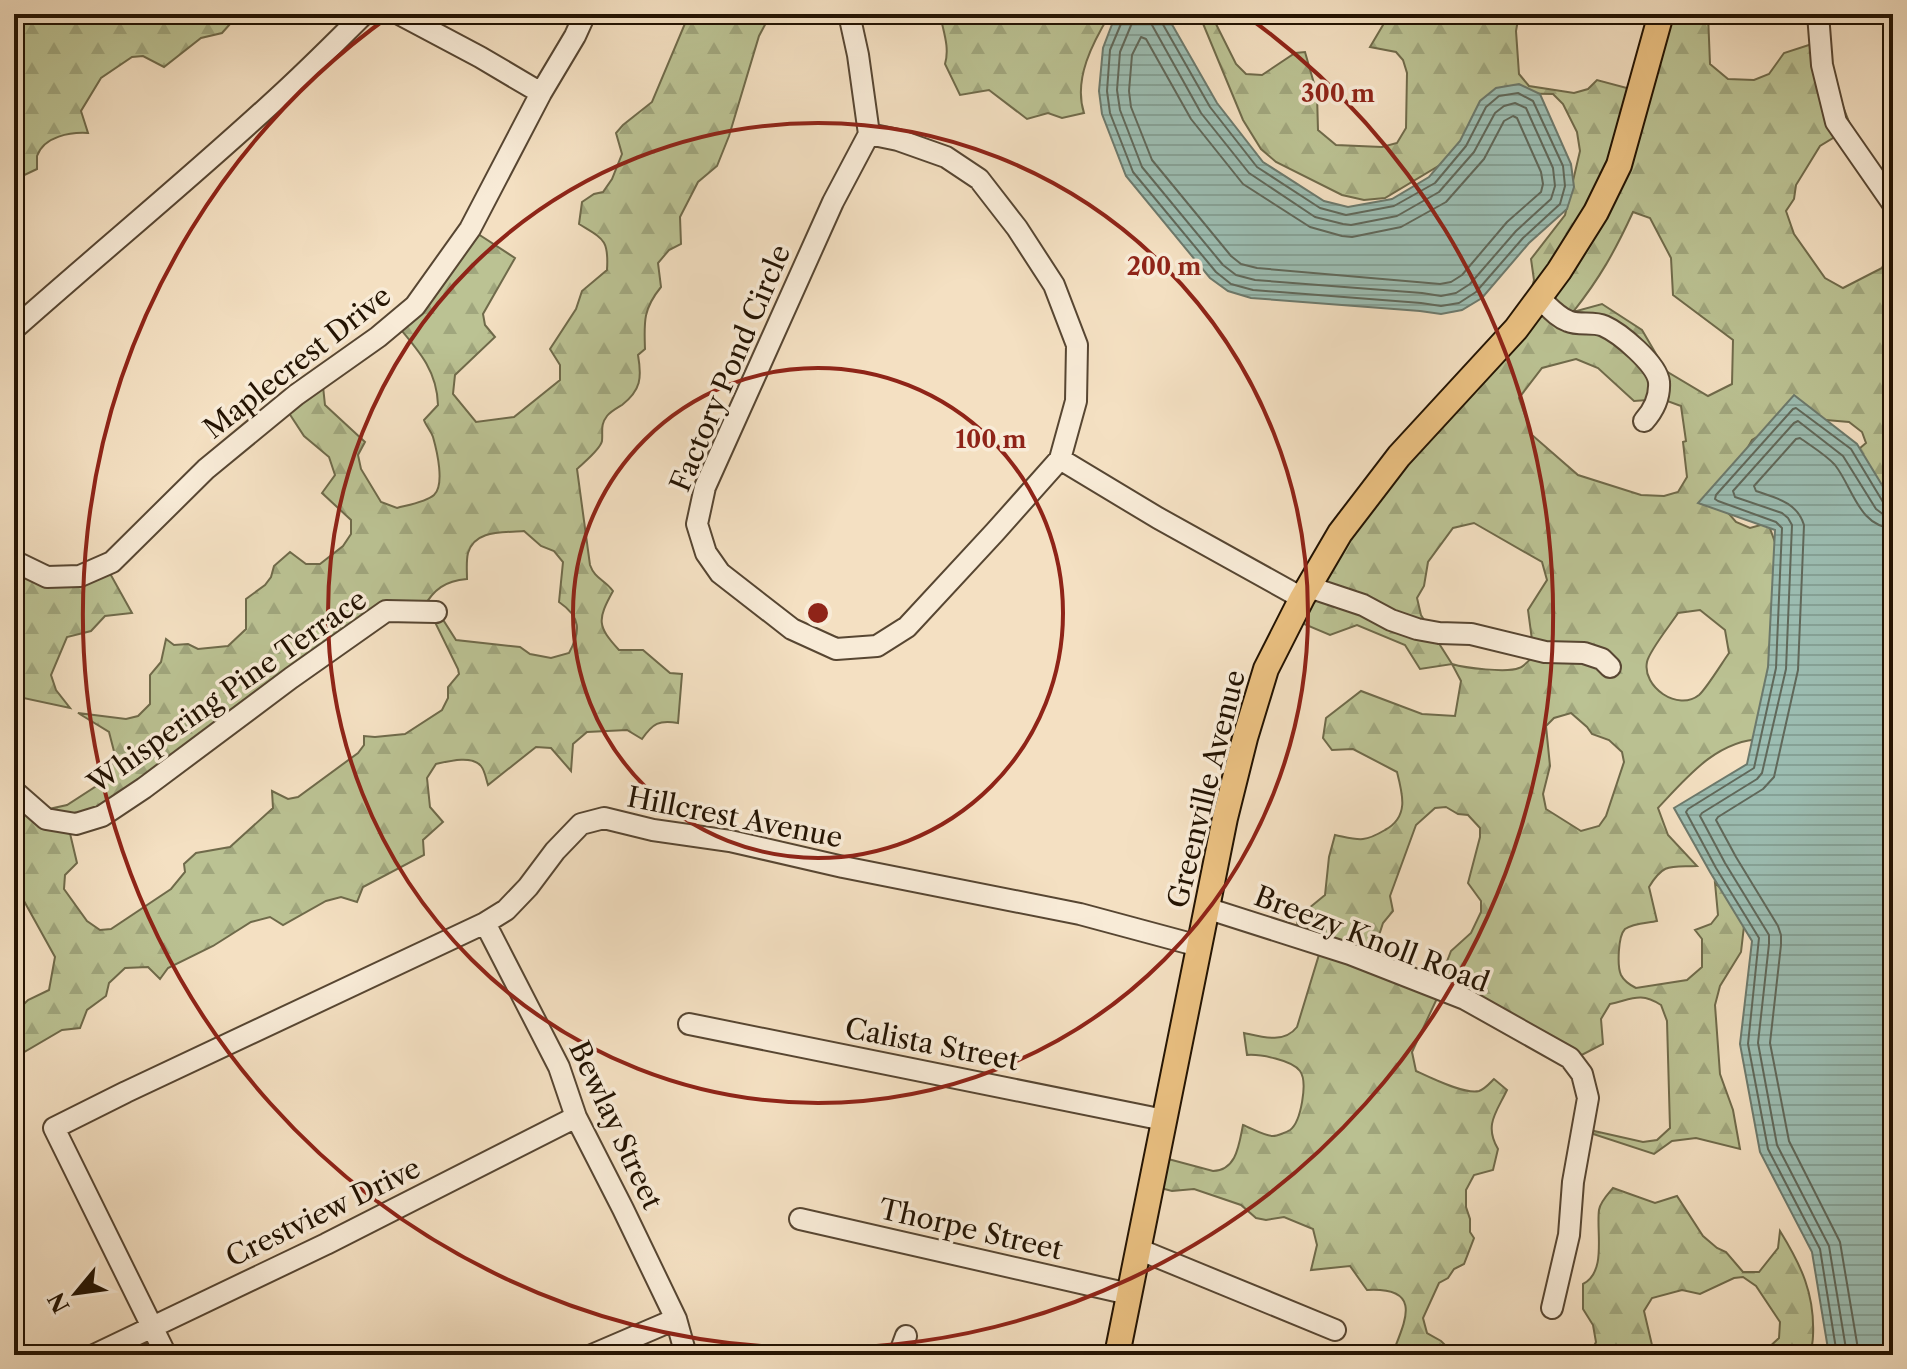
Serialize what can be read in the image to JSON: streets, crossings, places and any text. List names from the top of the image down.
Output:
{
  "streets": {
    "main road": ["Greenville Avenue"],
    "street": [
      "Maplecrest Drive",
      "Factory Pond Circle",
      "Whispering Pine Terrace",
      "Hillcrest Avenue",
      "Breezy Knoll Road",
      "Calista Street",
      "Bewlay Street",
      "Crestview Drive",
      "Thorpe Street"
    ]
  },
  "crossings": [
    ["Greenville Avenue", "Hillcrest Avenue"],
    ["Greenville Avenue", "Breezy Knoll Road"],
    ["Greenville Avenue", "Calista Street"],
    ["Greenville Avenue", "Thorpe Street"],
    ["Hillcrest Avenue", "Bewlay Street"],
    ["Hillcrest Avenue", "Crestview Drive"],
    ["Bewlay Street", "Crestview Drive"]
  ],
  "north": "bottom left",
  "rings": ["300 m", "200 m", "100 m"]
}
